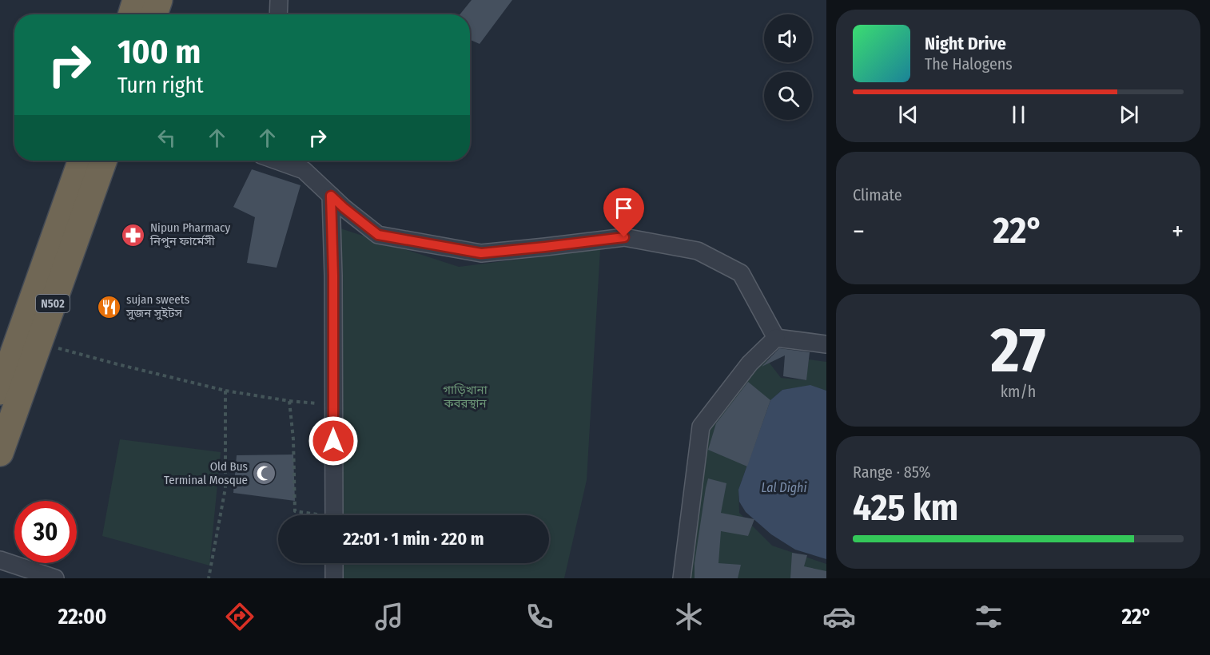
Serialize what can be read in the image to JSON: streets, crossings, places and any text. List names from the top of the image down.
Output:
{
  "streets": {
    "highway": ["N502"]
  },
  "water": ["Lal Dighi"],
  "parks": ["গাড়িখানা কবরস্থান"],
  "places": {
    "pharmacy": ["Nipun Pharmacy নিপুন ফার্মেসী"],
    "restaurant": ["sujan sweets সুজন সুইটস"],
    "mosque": ["Old Bus Terminal Mosque"]
  },
  "page": {
    "turn": ["100 m", "Turn right"],
    "song": ["Night Drive", "The Halogens"],
    "tile": [
      "Climate",
      ["27", "km/h"],
      ["Range · 85%", "425 km"]
    ],
    "heat": ["−", "22°", "+"],
    "limit": "30",
    "trip": "22:01 · 1 min · 220 m",
    "tabs": ["22:00", "22°"]
  }
}
